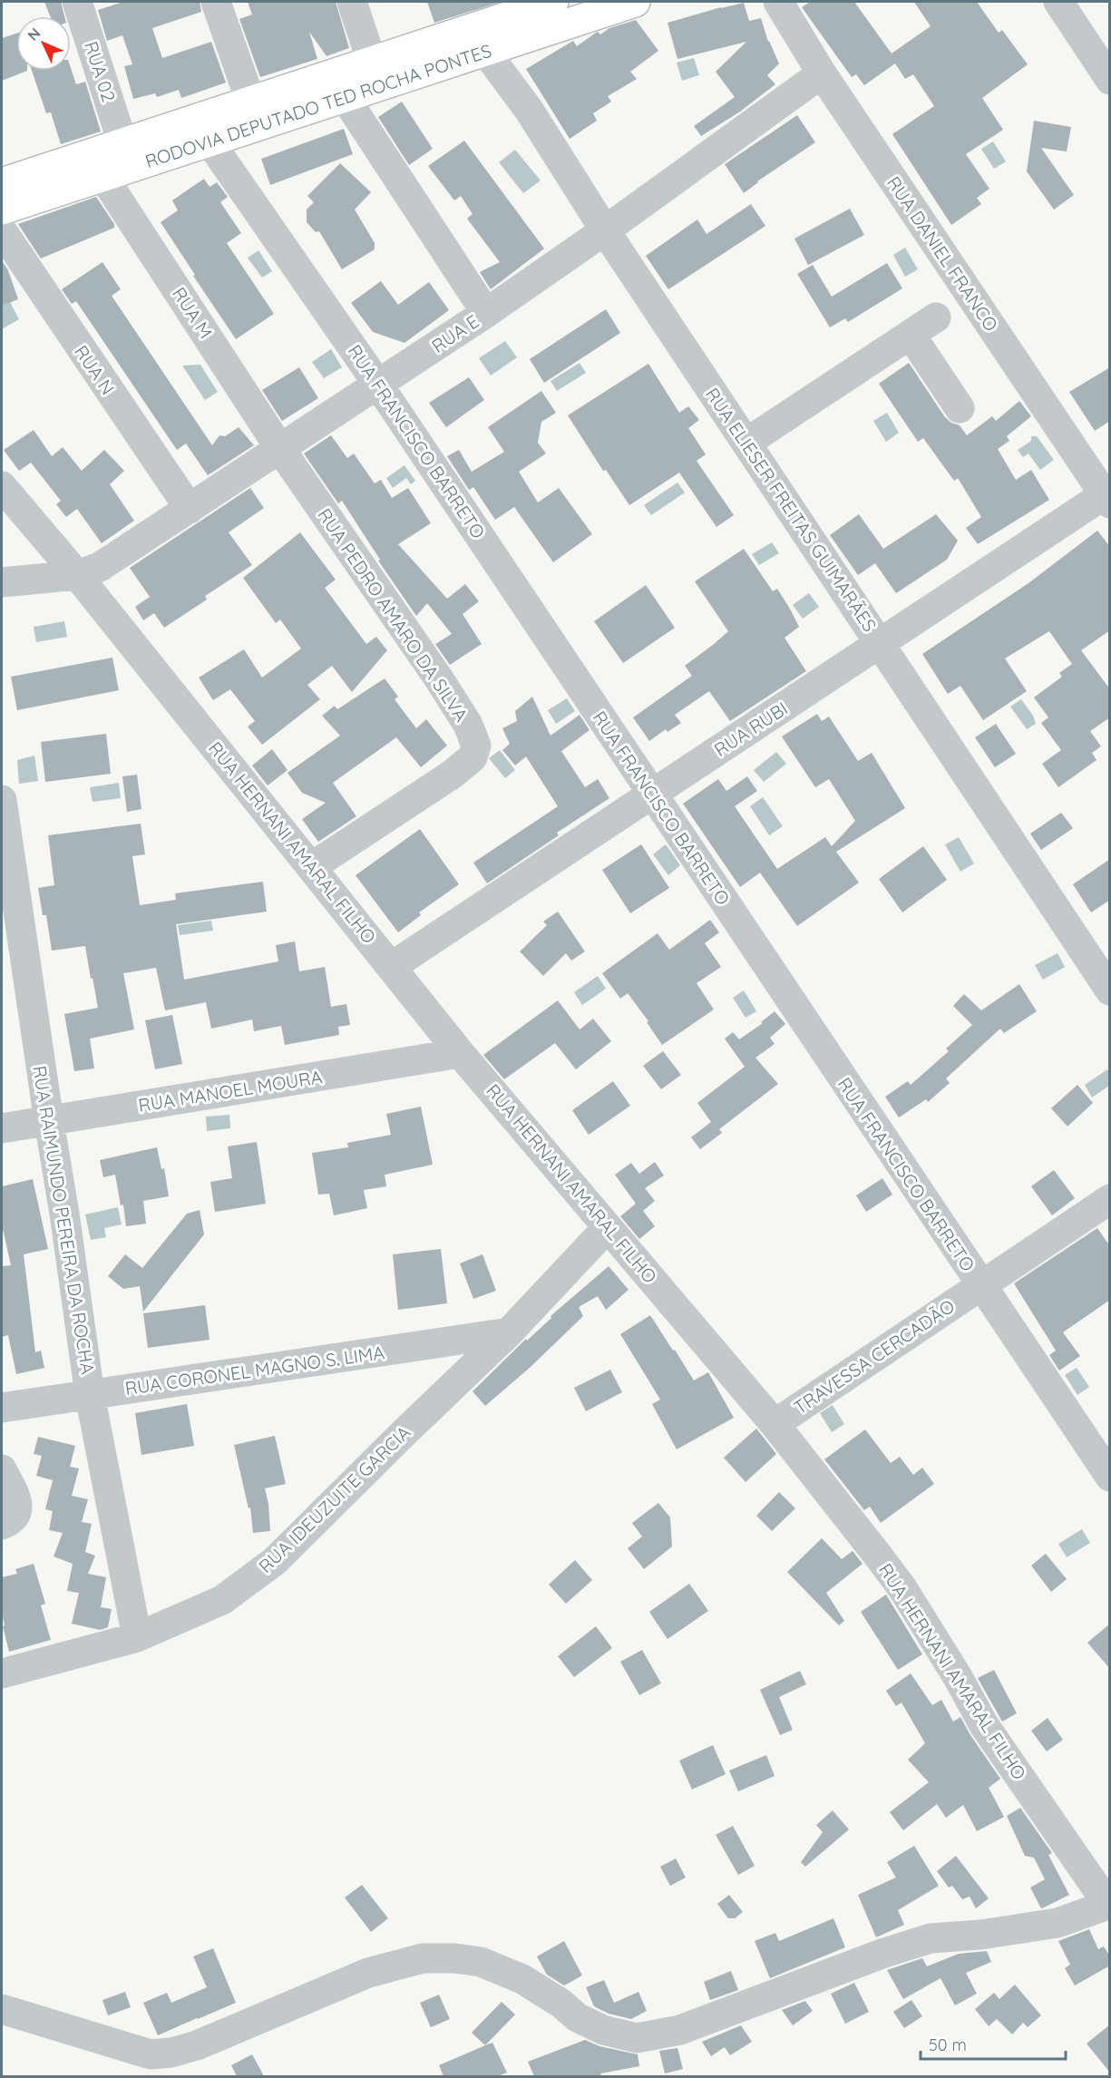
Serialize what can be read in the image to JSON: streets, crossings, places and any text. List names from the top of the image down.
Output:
{
  "streets": {
    "main road": ["RODOVIA DEPUTADO TED ROCHA PONTES"],
    "street": [
      "RUA 02",
      "RUA DANIEL FRANCO",
      "RUA M",
      "RUA E",
      "RUA N",
      "RUA FRANCISCO BARRETO",
      "RUA ELIESER FREITAS GUIMARÃES",
      "RUA PEDRO AMARO DA SILVA",
      "RUA RUBI",
      "RUA HERNANI AMARAL FILHO",
      "RUA MANOEL MOURA",
      "RUA RAIMUNDO PEREIRA DA ROCHA",
      "TRAVESSA CERCADÃO",
      "RUA CORONEL MAGNO S. LIMA",
      "RUA IDEUZUITE GARCIA"
    ]
  },
  "crossings": [
    ["RUA 02", "RODOVIA DEPUTADO TED ROCHA PONTES"],
    ["RODOVIA DEPUTADO TED ROCHA PONTES", "RUA M"],
    ["RODOVIA DEPUTADO TED ROCHA PONTES", "RUA FRANCISCO BARRETO"],
    ["RODOVIA DEPUTADO TED ROCHA PONTES", "RUA ELIESER FREITAS GUIMARÃES"],
    ["RUA DANIEL FRANCO", "RUA E"],
    ["RUA DANIEL FRANCO", "RUA RUBI"],
    ["RUA M", "RUA E"],
    ["RUA M", "RUA PEDRO AMARO DA SILVA"],
    ["RUA E", "RUA N"],
    ["RUA E", "RUA FRANCISCO BARRETO"],
    ["RUA E", "RUA ELIESER FREITAS GUIMARÃES"],
    ["RUA E", "RUA PEDRO AMARO DA SILVA"],
    ["RUA E", "RUA HERNANI AMARAL FILHO"],
    ["RUA FRANCISCO BARRETO", "RUA RUBI"],
    ["RUA FRANCISCO BARRETO", "TRAVESSA CERCADÃO"],
    ["RUA ELIESER FREITAS GUIMARÃES", "RUA RUBI"],
    ["RUA PEDRO AMARO DA SILVA", "RUA HERNANI AMARAL FILHO"],
    ["RUA RUBI", "RUA HERNANI AMARAL FILHO"],
    ["RUA HERNANI AMARAL FILHO", "RUA MANOEL MOURA"],
    ["RUA HERNANI AMARAL FILHO", "TRAVESSA CERCADÃO"],
    ["RUA HERNANI AMARAL FILHO", "RUA IDEUZUITE GARCIA"],
    ["RUA MANOEL MOURA", "RUA RAIMUNDO PEREIRA DA ROCHA"],
    ["RUA RAIMUNDO PEREIRA DA ROCHA", "RUA CORONEL MAGNO S. LIMA"],
    ["RUA RAIMUNDO PEREIRA DA ROCHA", "RUA IDEUZUITE GARCIA"],
    ["RUA CORONEL MAGNO S. LIMA", "RUA IDEUZUITE GARCIA"]
  ],
  "scale_bar": "50 m",
  "north": "top left"
}
